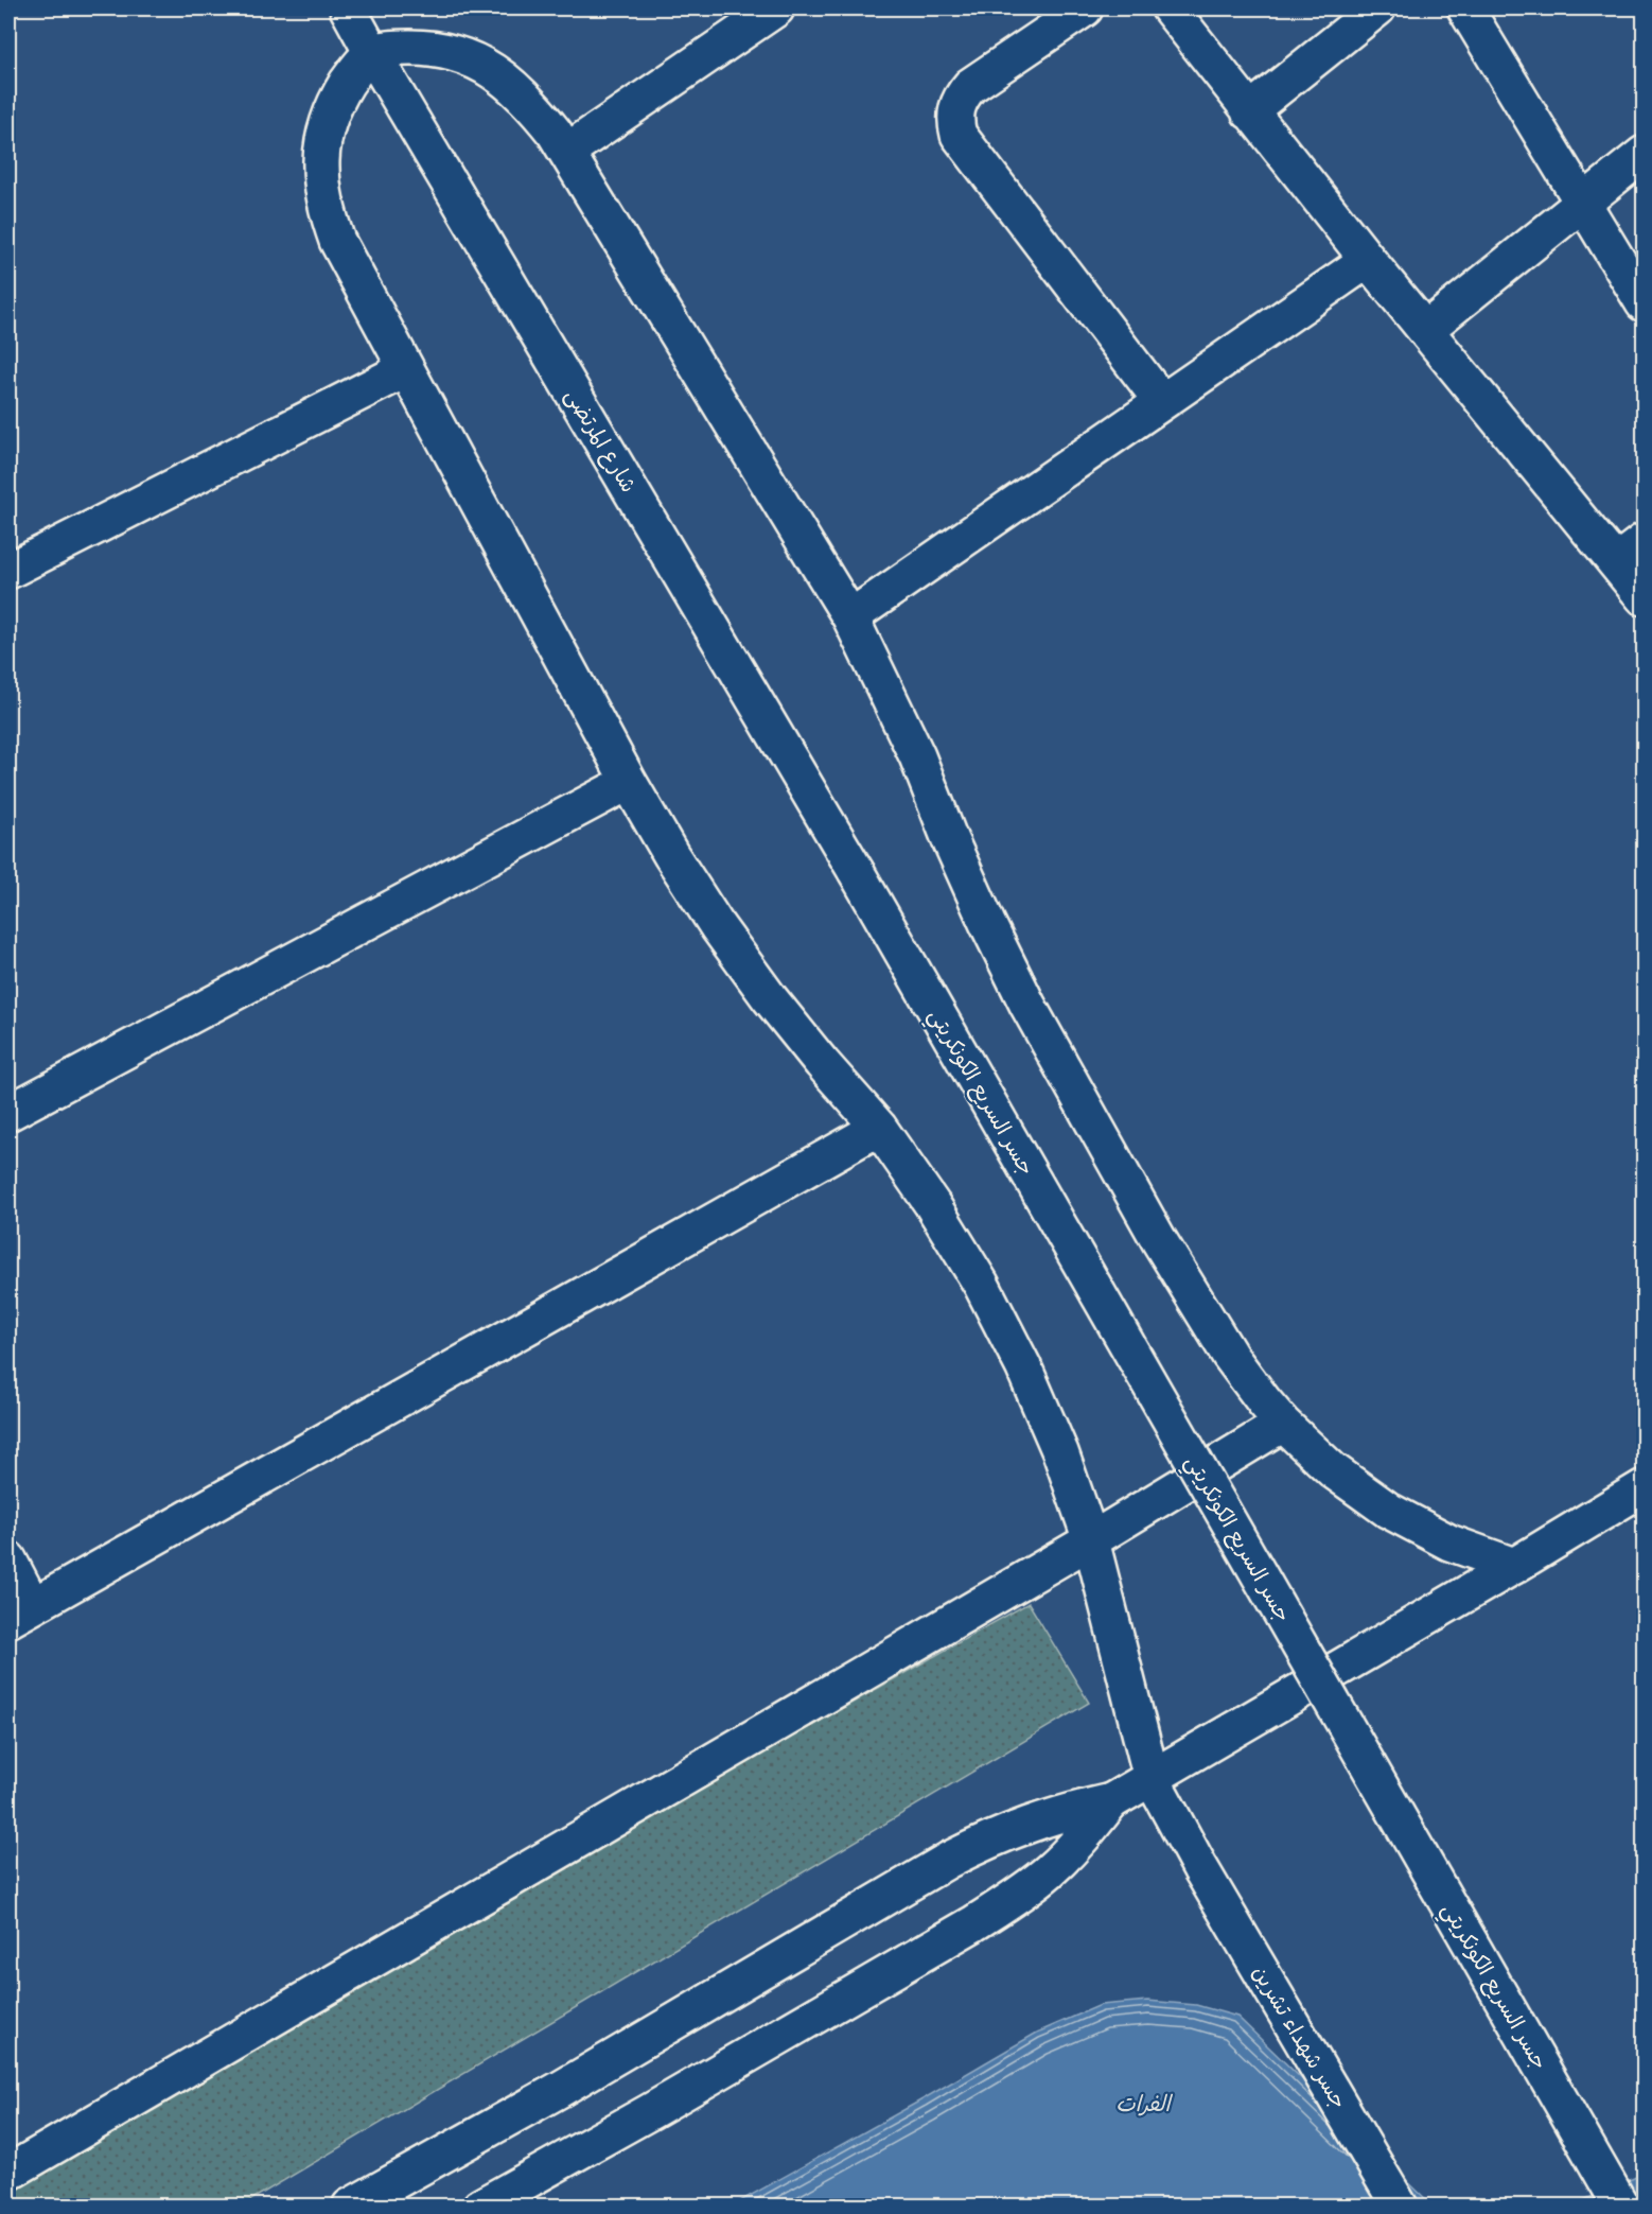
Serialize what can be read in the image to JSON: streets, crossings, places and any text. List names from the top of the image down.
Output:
{
  "streets": {
    "street": ["شارع المرتضى", "جسر السريع الكونكريتي", "جسر شهداء تشرين"]
  },
  "crossings": [
    ["شارع المرتضى", "جسر السريع الكونكريتي"],
    ["شارع المرتضى", "جسر شهداء تشرين"]
  ],
  "water": ["الفرات"]
}
